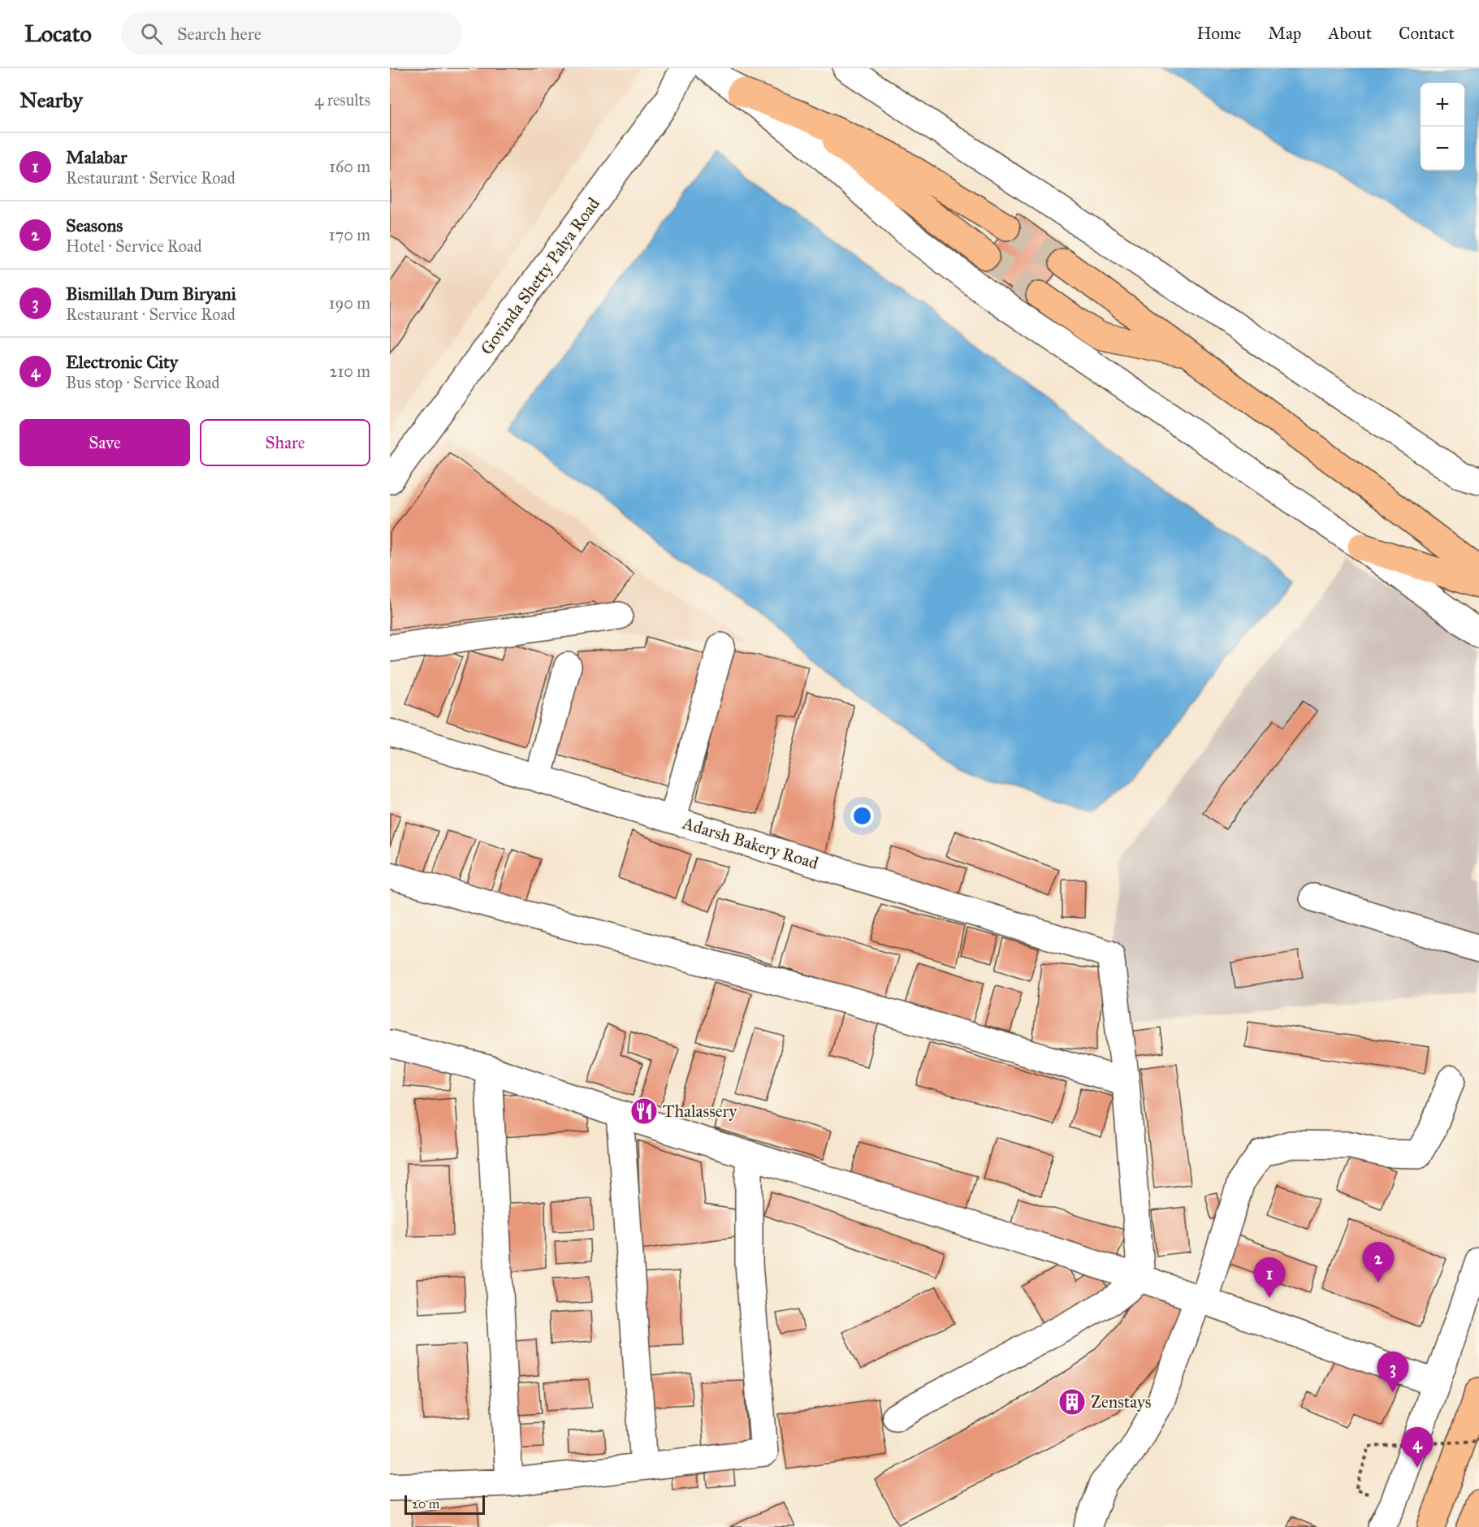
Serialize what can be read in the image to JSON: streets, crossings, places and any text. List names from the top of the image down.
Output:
{
  "streets": {
    "street": ["Govinda Shetty Palya Road", "Adarsh Bakery Road"]
  },
  "places": {
    "restaurant": ["Thalassery"],
    "building": ["Zenstays"]
  },
  "scale_bar": "20 m",
  "page": {
    "header": "Locato",
    "search": "Search here",
    "nav": [
      "Home",
      "Map",
      "About",
      "Contact"
    ],
    "heading": ["Nearby", "4 results"],
    "map_buttons": ["+", "−"],
    "list": [
      {
        "mark": "1",
        "name": "Malabar",
        "note": "Restaurant · Service Road",
        "value": "160 m"
      },
      {
        "mark": "2",
        "name": "Seasons",
        "note": "Hotel · Service Road",
        "value": "170 m"
      },
      {
        "mark": "3",
        "name": "Bismillah Dum Biryani",
        "note": "Restaurant · Service Road",
        "value": "190 m"
      },
      {
        "mark": "4",
        "name": "Electronic City",
        "note": "Bus stop · Service Road",
        "value": "210 m"
      }
    ],
    "buttons": ["Save", "Share"],
    "pins": [
      "2",
      "1",
      "3",
      "4"
    ],
    "scale": "20 m"
  }
}
